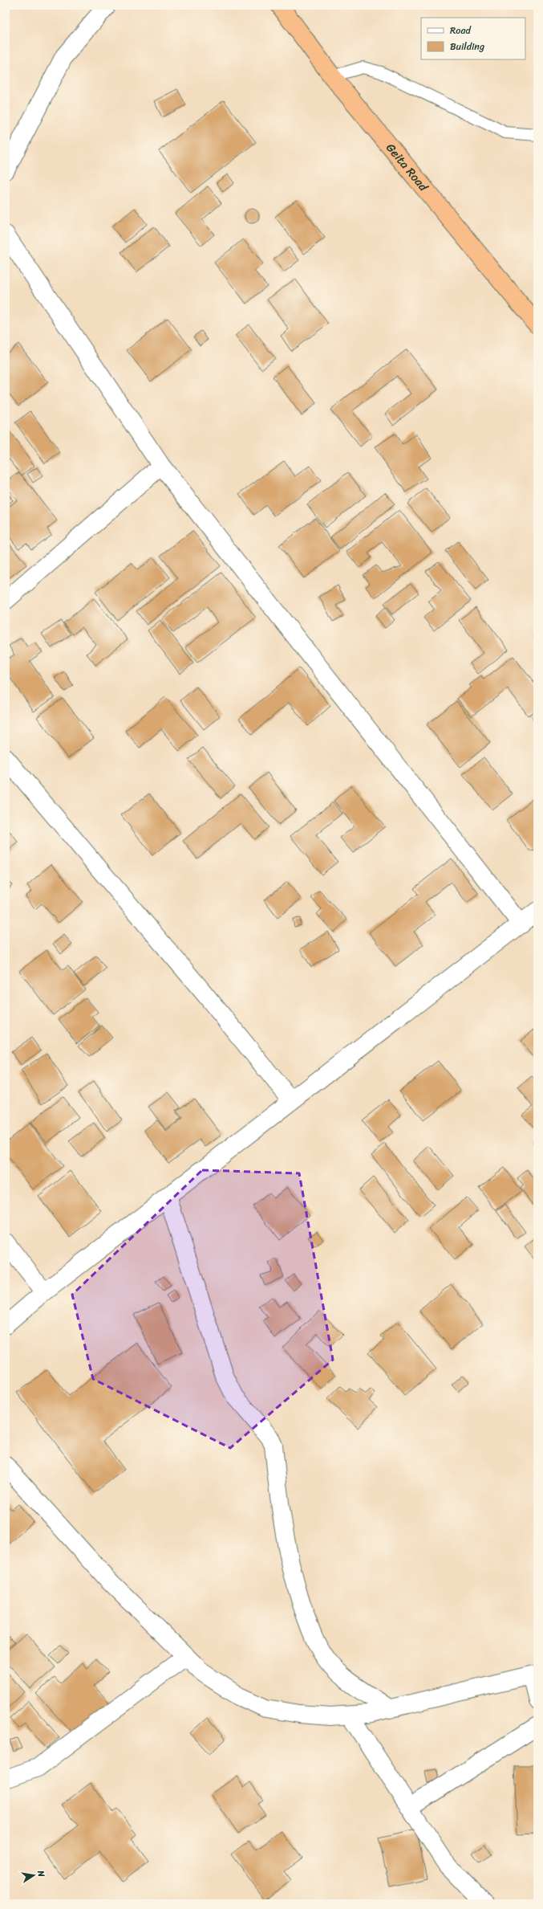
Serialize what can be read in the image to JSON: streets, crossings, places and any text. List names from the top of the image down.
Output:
{
  "streets": {
    "highway": ["Geita Road"]
  },
  "legend": ["Road", "Building"],
  "north": "right"
}
